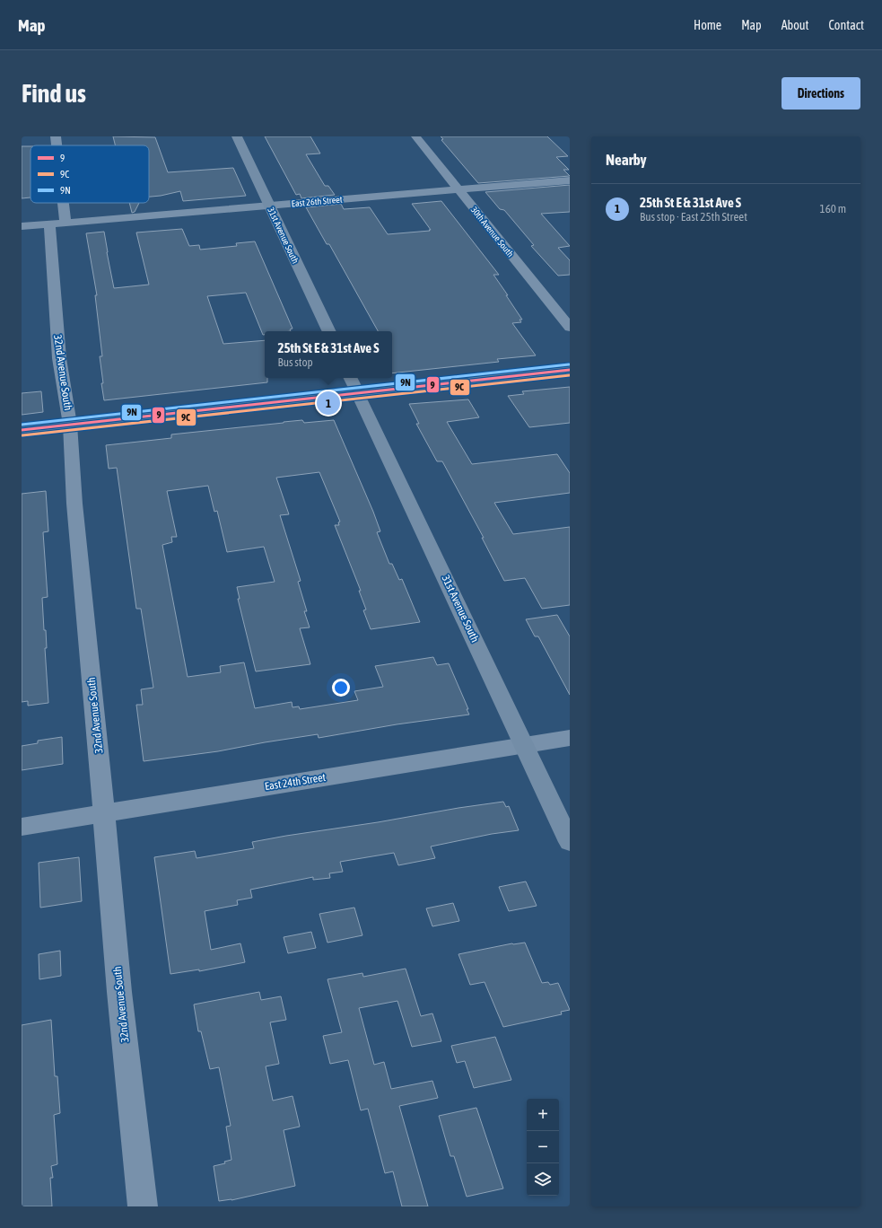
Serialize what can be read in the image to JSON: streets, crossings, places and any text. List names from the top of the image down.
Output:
{
  "streets": {
    "street": [
      "East 26th Street",
      "30th Avenue South",
      "31st Avenue South",
      "32nd Avenue South",
      "East 24th Street"
    ]
  },
  "crossings": [
    ["East 26th Street", "30th Avenue South"],
    ["East 26th Street", "31st Avenue South"],
    ["East 26th Street", "32nd Avenue South"],
    ["31st Avenue South", "East 24th Street"],
    ["32nd Avenue South", "East 24th Street"]
  ],
  "lines": ["transit line 9N", "transit line 9", "transit line 9C"],
  "legend": ["9", "9C", "9N"],
  "page": {
    "header": "Map",
    "nav": [
      "Home",
      "Map",
      "About",
      "Contact"
    ],
    "buttons": "Directions",
    "title": "Find us",
    "heading": "Nearby",
    "list": [
      {
        "mark": "1",
        "name": "25th St E & 31st Ave S",
        "note": "Bus stop · East 25th Street",
        "value": "160 m"
      }
    ],
    "popup": ["25th St E & 31st Ave S", "Bus stop"],
    "pins": "1",
    "map_buttons": ["+", "−"]
  }
}
